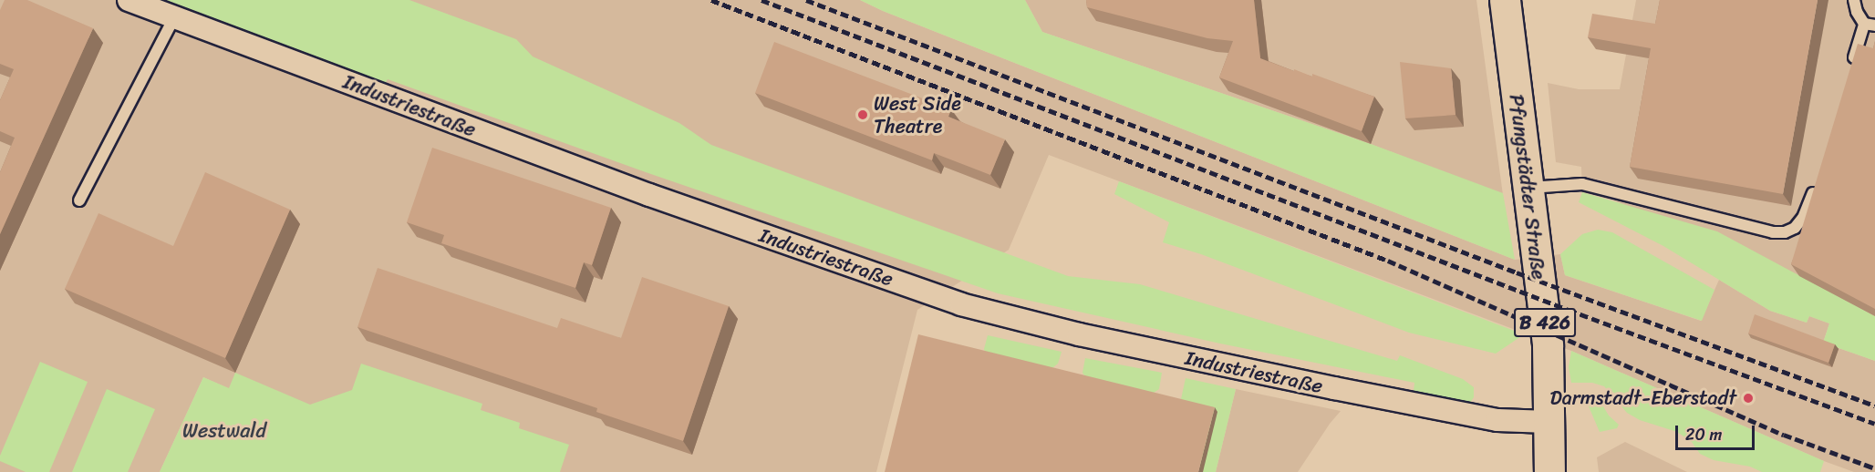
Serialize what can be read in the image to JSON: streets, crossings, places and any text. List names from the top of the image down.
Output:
{
  "streets": {
    "main road": ["Pfungstädter Straße", "B 426"],
    "street": ["Industriestraße"]
  },
  "crossings": [
    ["Industriestraße", "Pfungstädter Straße"]
  ],
  "parks": ["Westwald"],
  "places": ["West Side Theatre", "Darmstadt-Eberstadt"],
  "scale_bar": "20 m"
}
